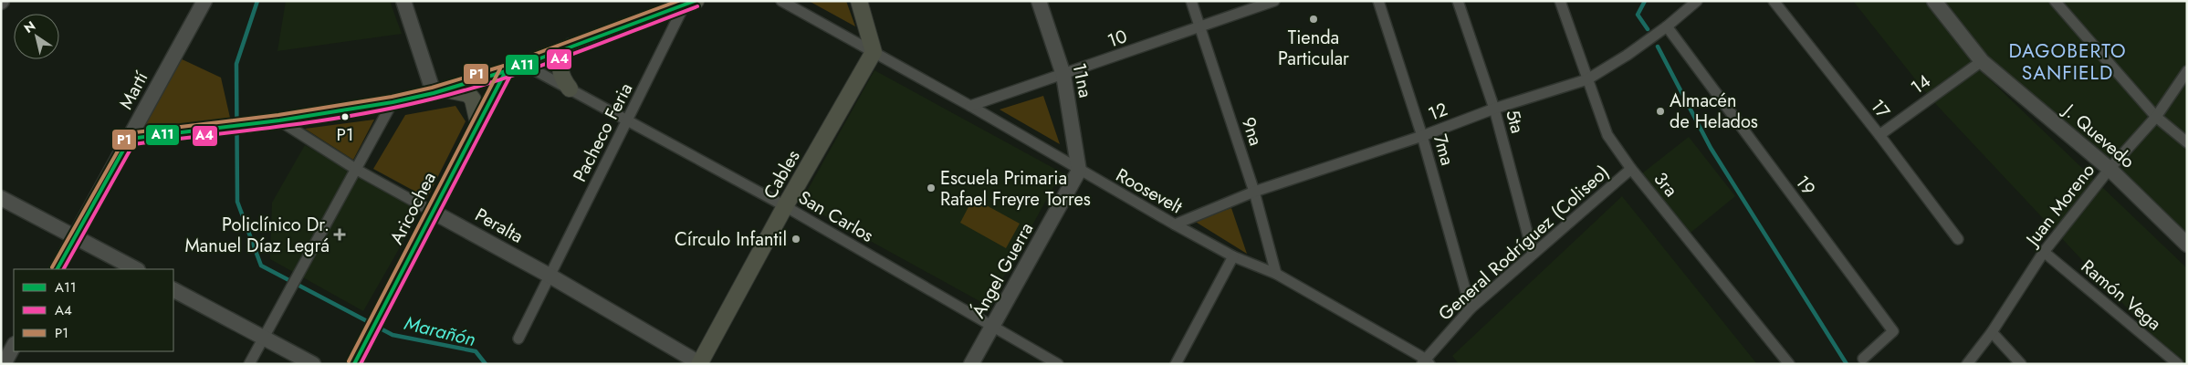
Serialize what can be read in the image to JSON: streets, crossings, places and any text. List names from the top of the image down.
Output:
{
  "streets": {
    "main road": ["Cables", "Aricochea"],
    "street": [
      "10",
      "11na",
      "14",
      "Martí",
      "17",
      "12",
      "5ta",
      "9na",
      "Pacheco Feria",
      "J. Quevedo",
      "7ma",
      "3ra",
      "19",
      "Roosevelt",
      "Juan Moreno",
      "San Carlos",
      "Peralta",
      "General Rodríguez (Coliseo)",
      "Ángel Guerra",
      "Ramón Vega"
    ]
  },
  "crossings": [
    ["10", "11na"],
    ["10", "9na"],
    ["10", "Roosevelt"],
    ["11na", "Roosevelt"],
    ["11na", "Ángel Guerra"],
    ["14", "17"],
    ["14", "J. Quevedo"],
    ["12", "5ta"],
    ["12", "9na"],
    ["12", "7ma"],
    ["12", "3ra"],
    ["12", "19"],
    ["12", "Roosevelt"],
    ["5ta", "General Rodríguez (Coliseo)"],
    ["9na", "Roosevelt"],
    ["Pacheco Feria", "San Carlos"],
    ["Pacheco Feria", "Peralta"],
    ["J. Quevedo", "Juan Moreno"],
    ["7ma", "General Rodríguez (Coliseo)"],
    ["Cables", "Roosevelt"],
    ["Cables", "San Carlos"],
    ["Cables", "Peralta"],
    ["3ra", "General Rodríguez (Coliseo)"],
    ["Roosevelt", "General Rodríguez (Coliseo)"],
    ["Roosevelt", "Ángel Guerra"],
    ["Juan Moreno", "Ramón Vega"],
    ["Aricochea", "Peralta"],
    ["San Carlos", "Ángel Guerra"]
  ],
  "districts": ["DAGOBERTO SANFIELD"],
  "water": ["Marañón"],
  "places": {
    "other": [
      "Tienda Particular",
      "Almacén de Helados",
      "P1",
      "Escuela Primaria Rafael Freyre Torres",
      "Círculo Infantil"
    ],
    "health": ["Policlínico Dr. Manuel Díaz Legrá"]
  },
  "lines": ["transit line A11", "transit line P1", "transit line A4"],
  "legend": ["A11", "A4", "P1"],
  "north": "top left"
}
